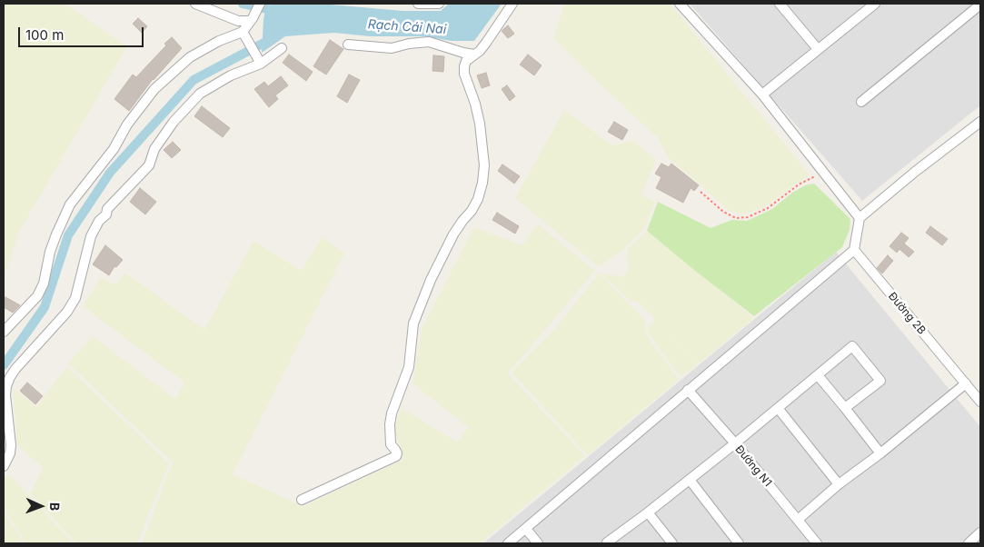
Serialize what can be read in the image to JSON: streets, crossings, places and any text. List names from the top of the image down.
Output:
{
  "streets": {
    "street": ["Đường 2B", "Đường N1"]
  },
  "water": ["Rạch Cái Nai"],
  "scale_bar": "100 m",
  "north": "right"
}
